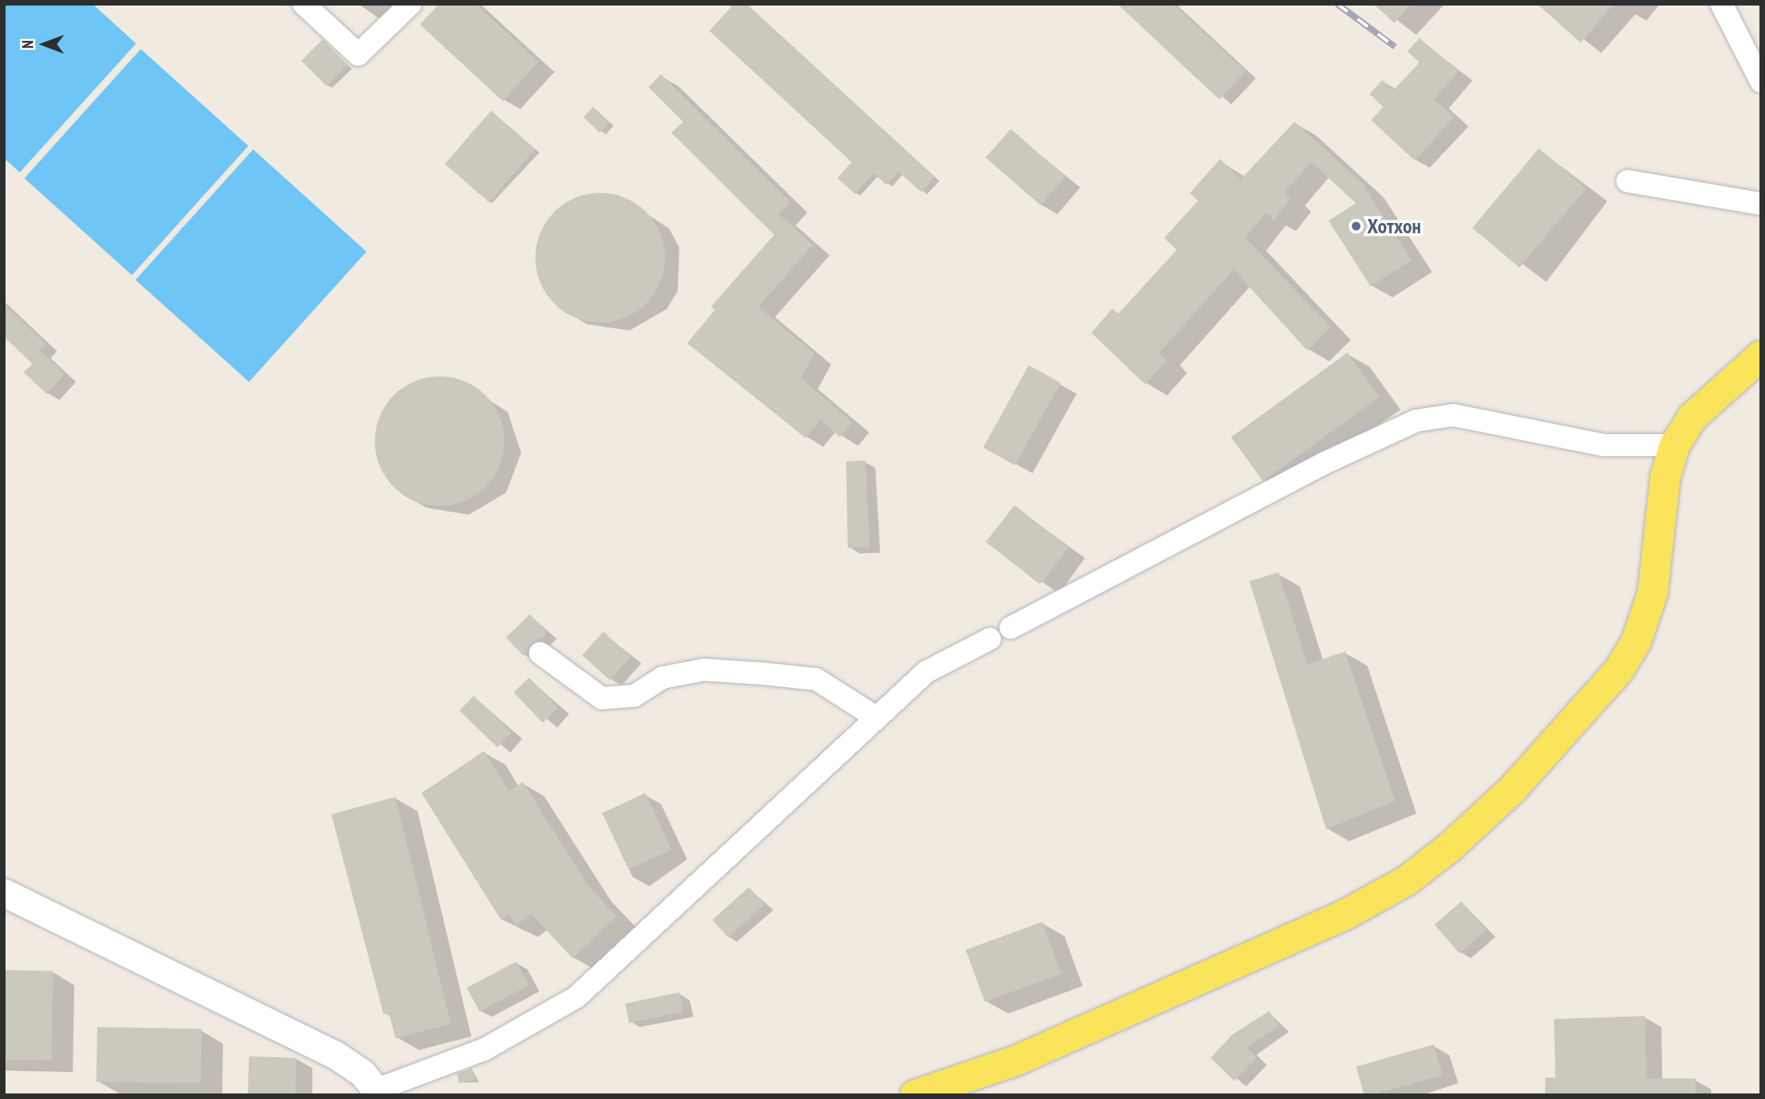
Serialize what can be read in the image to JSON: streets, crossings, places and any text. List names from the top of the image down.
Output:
{
  "places": ["Хотхон"],
  "north": "left"
}
